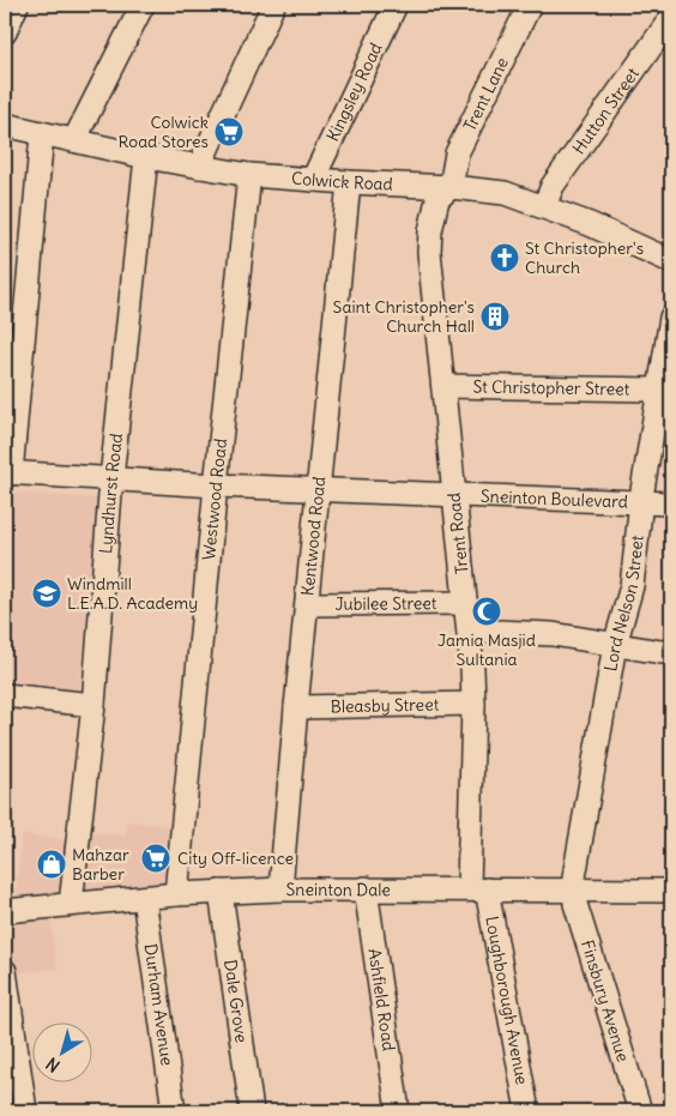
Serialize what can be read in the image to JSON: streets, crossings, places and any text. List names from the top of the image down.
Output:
{
  "streets": {
    "street": [
      "Kingsley Road",
      "Trent Lane",
      "Hutton Street",
      "Colwick Road",
      "St Christopher Street",
      "Lyndhurst Road",
      "Westwood Road",
      "Sneinton Boulevard",
      "Trent Road",
      "Kentwood Road",
      "Lord Nelson Street",
      "Jubilee Street",
      "Bleasby Street",
      "Sneinton Dale",
      "Ashfield Road",
      "Loughborough Avenue",
      "Finsbury Avenue",
      "Dale Grove",
      "Durham Avenue"
    ]
  },
  "crossings": [
    ["Kingsley Road", "Colwick Road"],
    ["Trent Lane", "Colwick Road"],
    ["Trent Lane", "Trent Road"],
    ["Hutton Street", "Colwick Road"],
    ["Colwick Road", "Lyndhurst Road"],
    ["Colwick Road", "Westwood Road"],
    ["Colwick Road", "Trent Road"],
    ["Colwick Road", "Kentwood Road"],
    ["St Christopher Street", "Trent Road"],
    ["St Christopher Street", "Lord Nelson Street"],
    ["Lyndhurst Road", "Sneinton Boulevard"],
    ["Lyndhurst Road", "Sneinton Dale"],
    ["Westwood Road", "Sneinton Boulevard"],
    ["Westwood Road", "Sneinton Dale"],
    ["Sneinton Boulevard", "Trent Road"],
    ["Sneinton Boulevard", "Kentwood Road"],
    ["Sneinton Boulevard", "Lord Nelson Street"],
    ["Trent Road", "Jubilee Street"],
    ["Trent Road", "Bleasby Street"],
    ["Trent Road", "Sneinton Dale"],
    ["Trent Road", "Loughborough Avenue"],
    ["Kentwood Road", "Jubilee Street"],
    ["Kentwood Road", "Bleasby Street"],
    ["Kentwood Road", "Sneinton Dale"],
    ["Lord Nelson Street", "Sneinton Dale"],
    ["Lord Nelson Street", "Finsbury Avenue"],
    ["Sneinton Dale", "Ashfield Road"],
    ["Sneinton Dale", "Loughborough Avenue"],
    ["Sneinton Dale", "Finsbury Avenue"],
    ["Sneinton Dale", "Dale Grove"],
    ["Sneinton Dale", "Durham Avenue"]
  ],
  "places": {
    "supermarket": ["Colwick Road Stores", "City Off-licence"],
    "church": ["St Christopher's Church"],
    "building": ["Saint Christopher's Church Hall"],
    "school or university": ["Windmill L.E.A.D. Academy"],
    "mosque": ["Jamia Masjid Sultania"],
    "shop": ["Mahzar Barber"]
  },
  "north": "bottom left"
}
